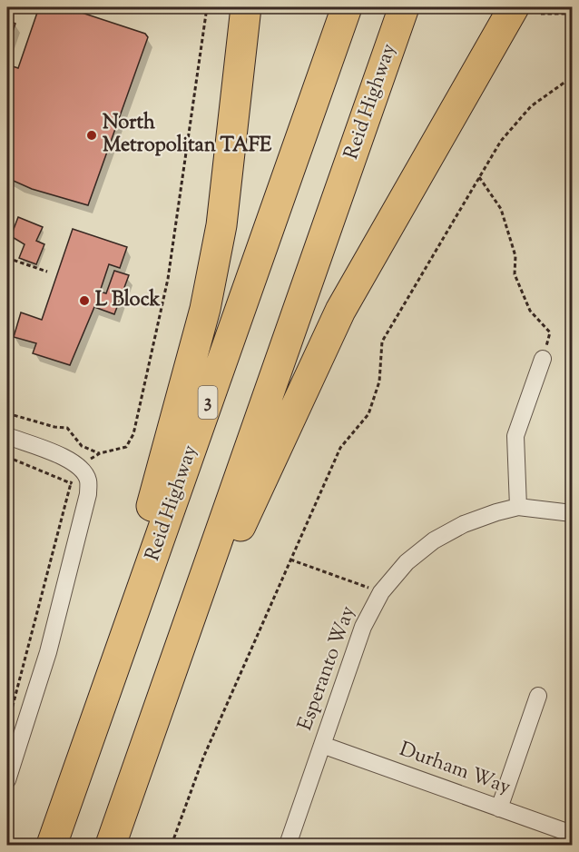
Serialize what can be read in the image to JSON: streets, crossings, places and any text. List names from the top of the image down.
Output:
{
  "streets": {
    "highway": ["Reid Highway", "3"],
    "street": ["Esperanto Way", "Durham Way"]
  },
  "crossings": [
    ["Esperanto Way", "Durham Way"]
  ],
  "places": ["North Metropolitan TAFE", "L Block"]
}
